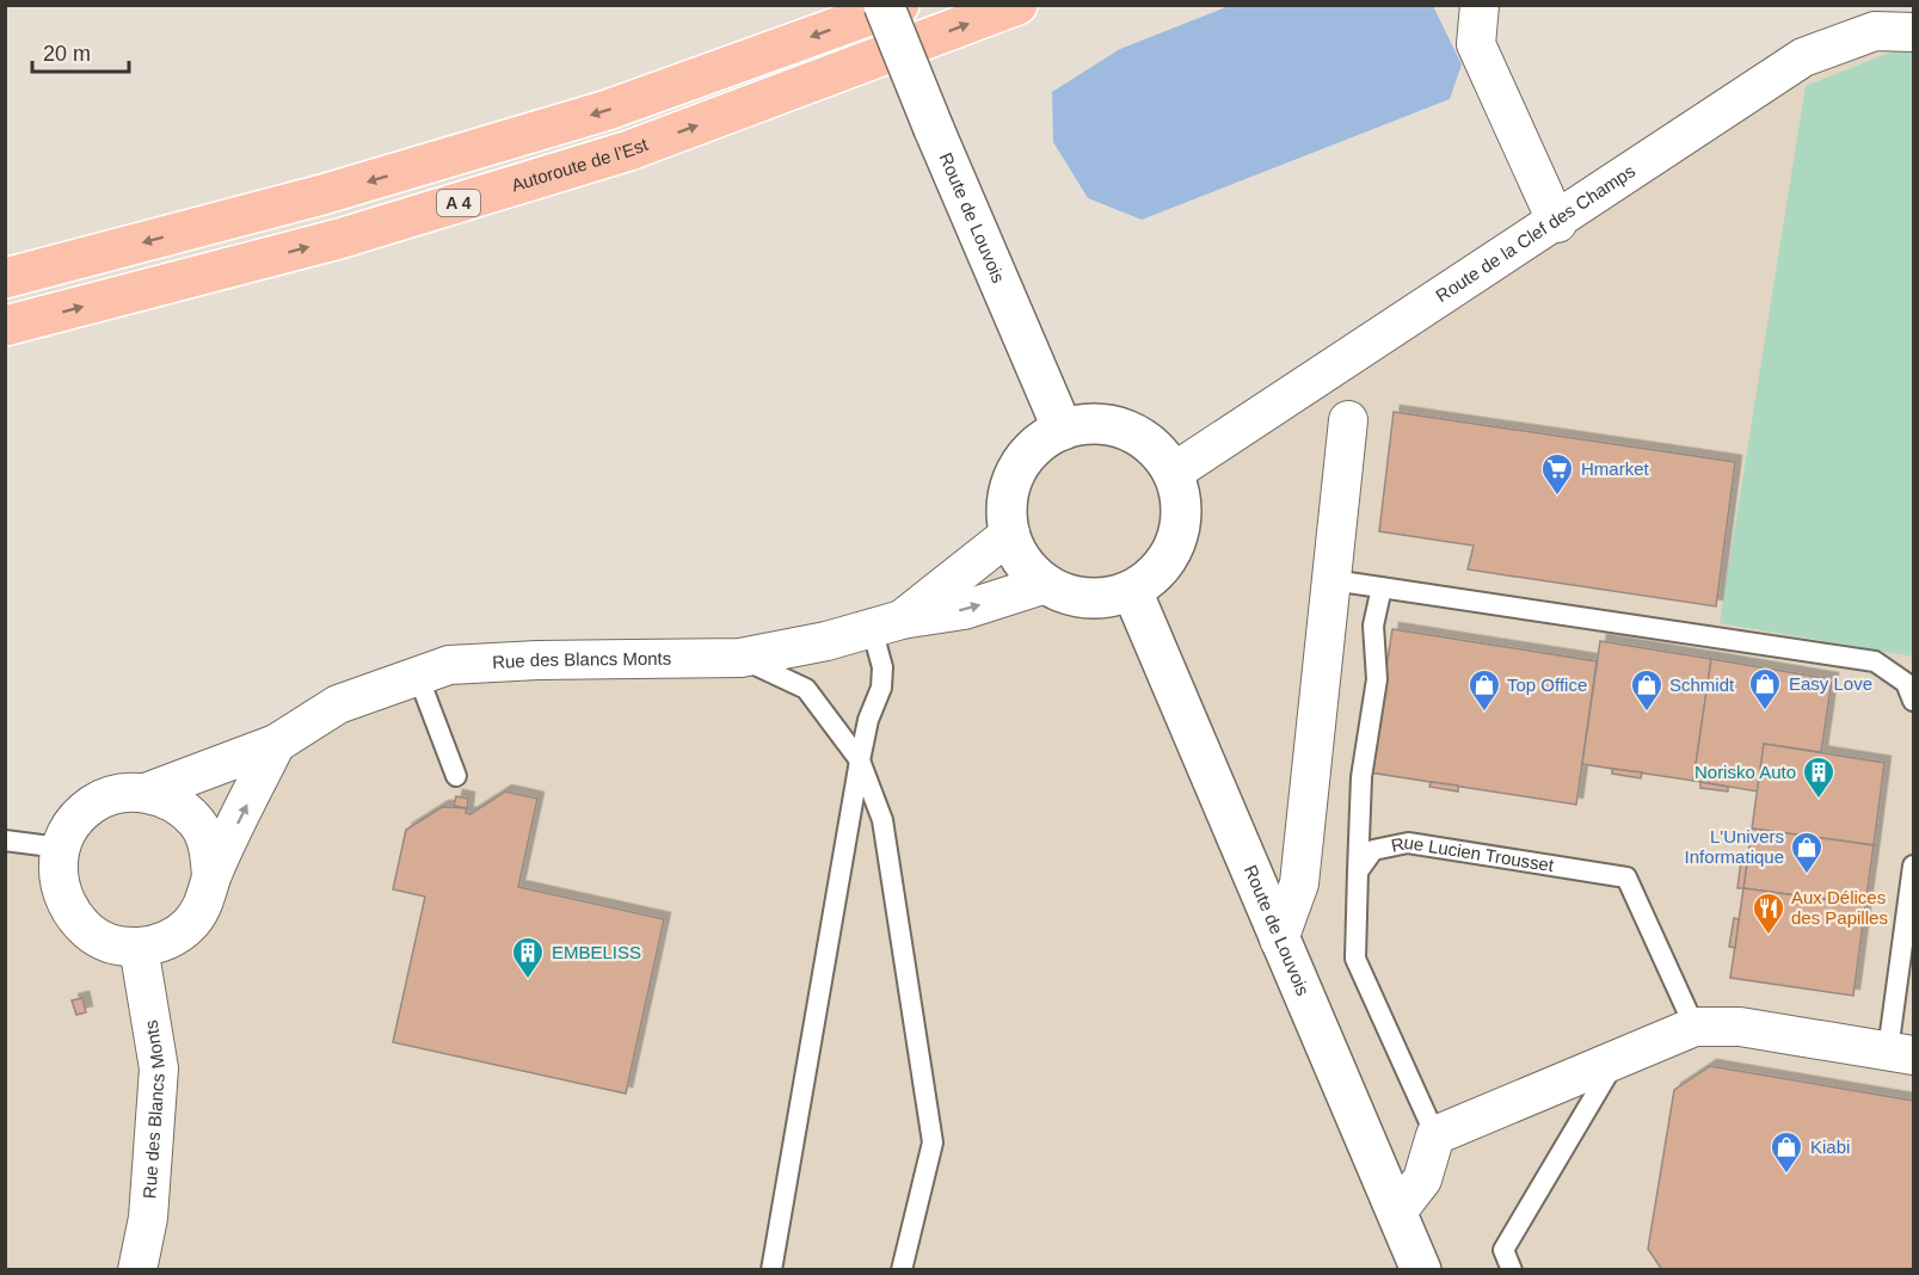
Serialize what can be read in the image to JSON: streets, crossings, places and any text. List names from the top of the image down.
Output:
{
  "streets": {
    "highway": ["Autoroute de l’Est", "A 4"],
    "main road": ["Route de Louvois"],
    "street": ["Route de la Clef des Champs", "Rue des Blancs Monts"],
    "lane": ["Rue Lucien Trousset"]
  },
  "crossings": [
    ["Route de Louvois", "Route de la Clef des Champs"],
    ["Route de Louvois", "Rue des Blancs Monts"],
    ["Route de la Clef des Champs", "Rue des Blancs Monts"]
  ],
  "places": {
    "supermarket": ["Hmarket"],
    "shop": [
      "Easy Love",
      "Top Office",
      "Schmidt",
      "L'Univers Informatique",
      "Kiabi"
    ],
    "building": ["Norisko Auto", "EMBELISS"],
    "restaurant": ["Aux Délices des Papilles"]
  },
  "scale_bar": "20 m"
}
